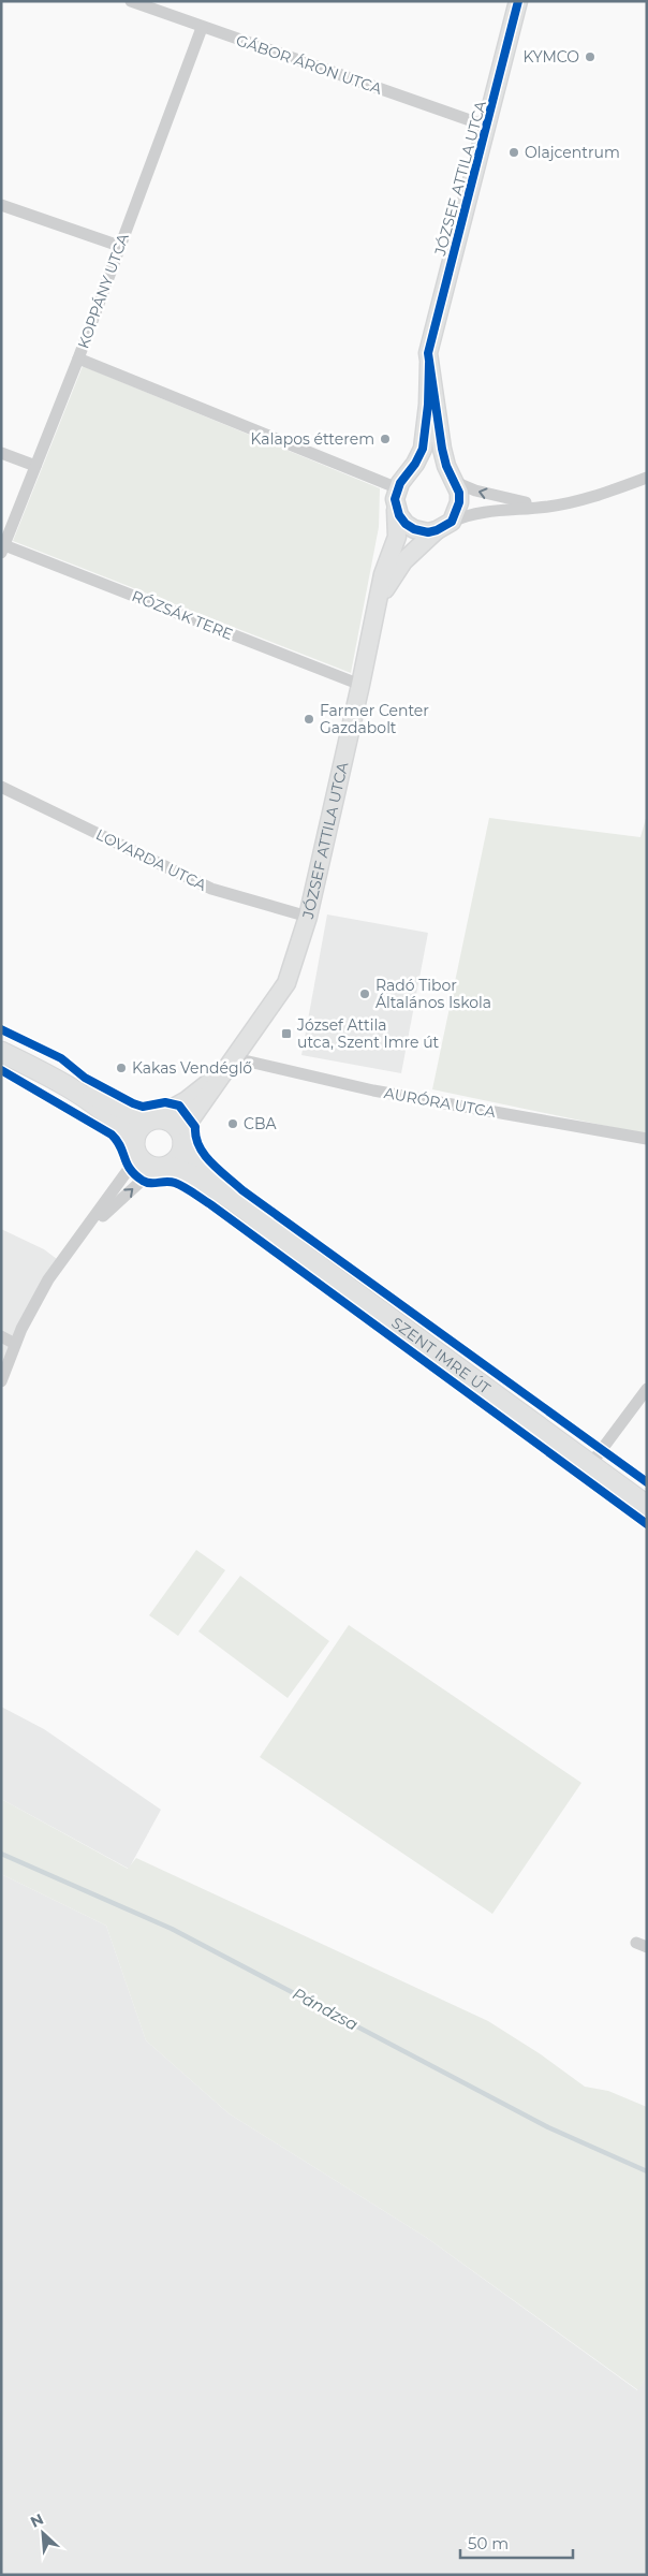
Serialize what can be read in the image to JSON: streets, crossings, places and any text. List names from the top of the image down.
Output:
{
  "streets": {
    "main road": ["SZENT IMRE ÚT"],
    "street": [
      "GÁBOR ÁRON UTCA",
      "JÓZSEF ATTILA UTCA",
      "KOPPÁNY UTCA",
      "RÓZSÁK TERE",
      "LOVARDA UTCA",
      "AURÓRA UTCA"
    ]
  },
  "crossings": [
    ["GÁBOR ÁRON UTCA", "JÓZSEF ATTILA UTCA"],
    ["GÁBOR ÁRON UTCA", "KOPPÁNY UTCA"],
    ["JÓZSEF ATTILA UTCA", "RÓZSÁK TERE"],
    ["JÓZSEF ATTILA UTCA", "LOVARDA UTCA"],
    ["JÓZSEF ATTILA UTCA", "AURÓRA UTCA"],
    ["JÓZSEF ATTILA UTCA", "SZENT IMRE ÚT"],
    ["KOPPÁNY UTCA", "RÓZSÁK TERE"]
  ],
  "water": ["Pándzsa"],
  "places": {
    "other": [
      "KYMCO",
      "Olajcentrum",
      "Kalapos étterem",
      "Farmer Center Gazdabolt",
      "Radó Tibor Általános Iskola",
      "Kakas Vendéglő",
      "CBA"
    ],
    "transit": ["József Attila utca, Szent Imre út"]
  },
  "scale_bar": "50 m",
  "north": "top left"
}
